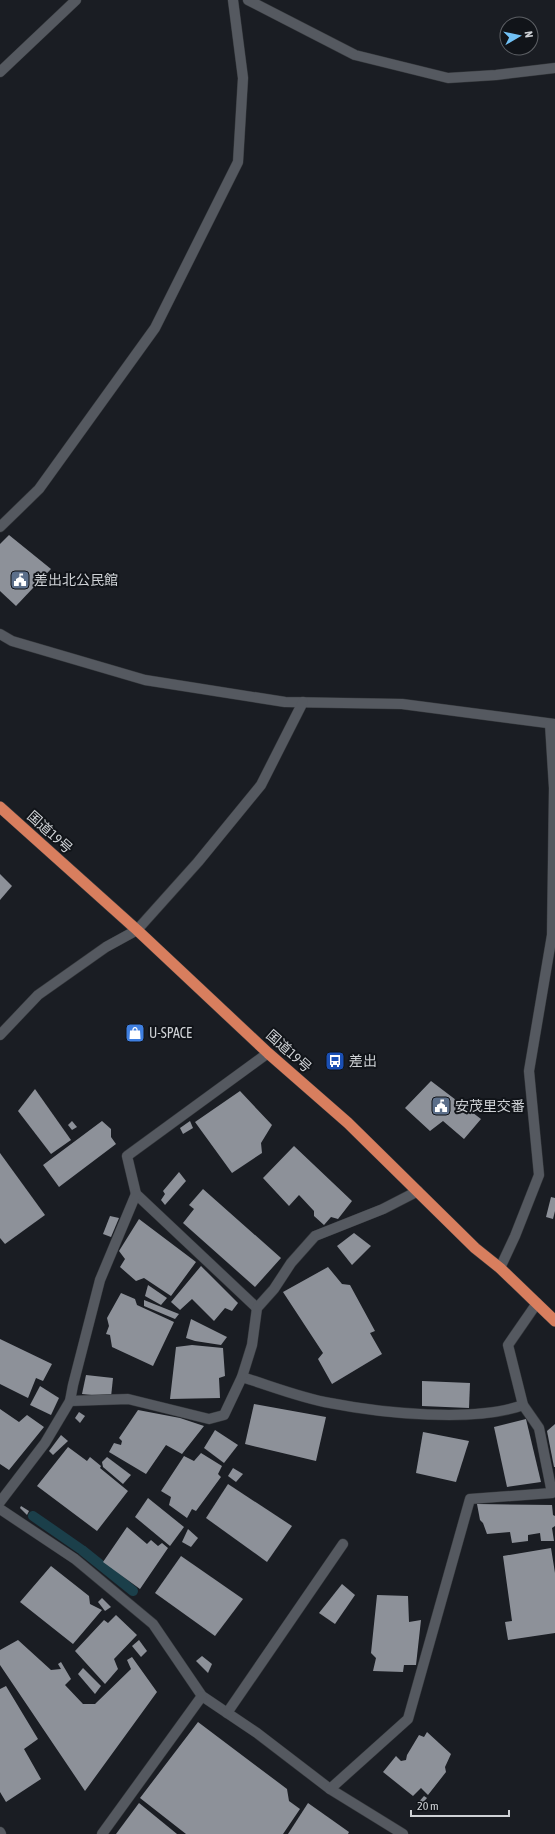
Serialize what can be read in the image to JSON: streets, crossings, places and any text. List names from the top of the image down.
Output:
{
  "streets": {
    "highway": ["国道19号"]
  },
  "places": {
    "public building": ["差出北公民館", "安茂里交番"],
    "shop": ["U-SPACE"],
    "bus stop": ["差出"]
  },
  "scale_bar": "20 m",
  "north": "right"
}
